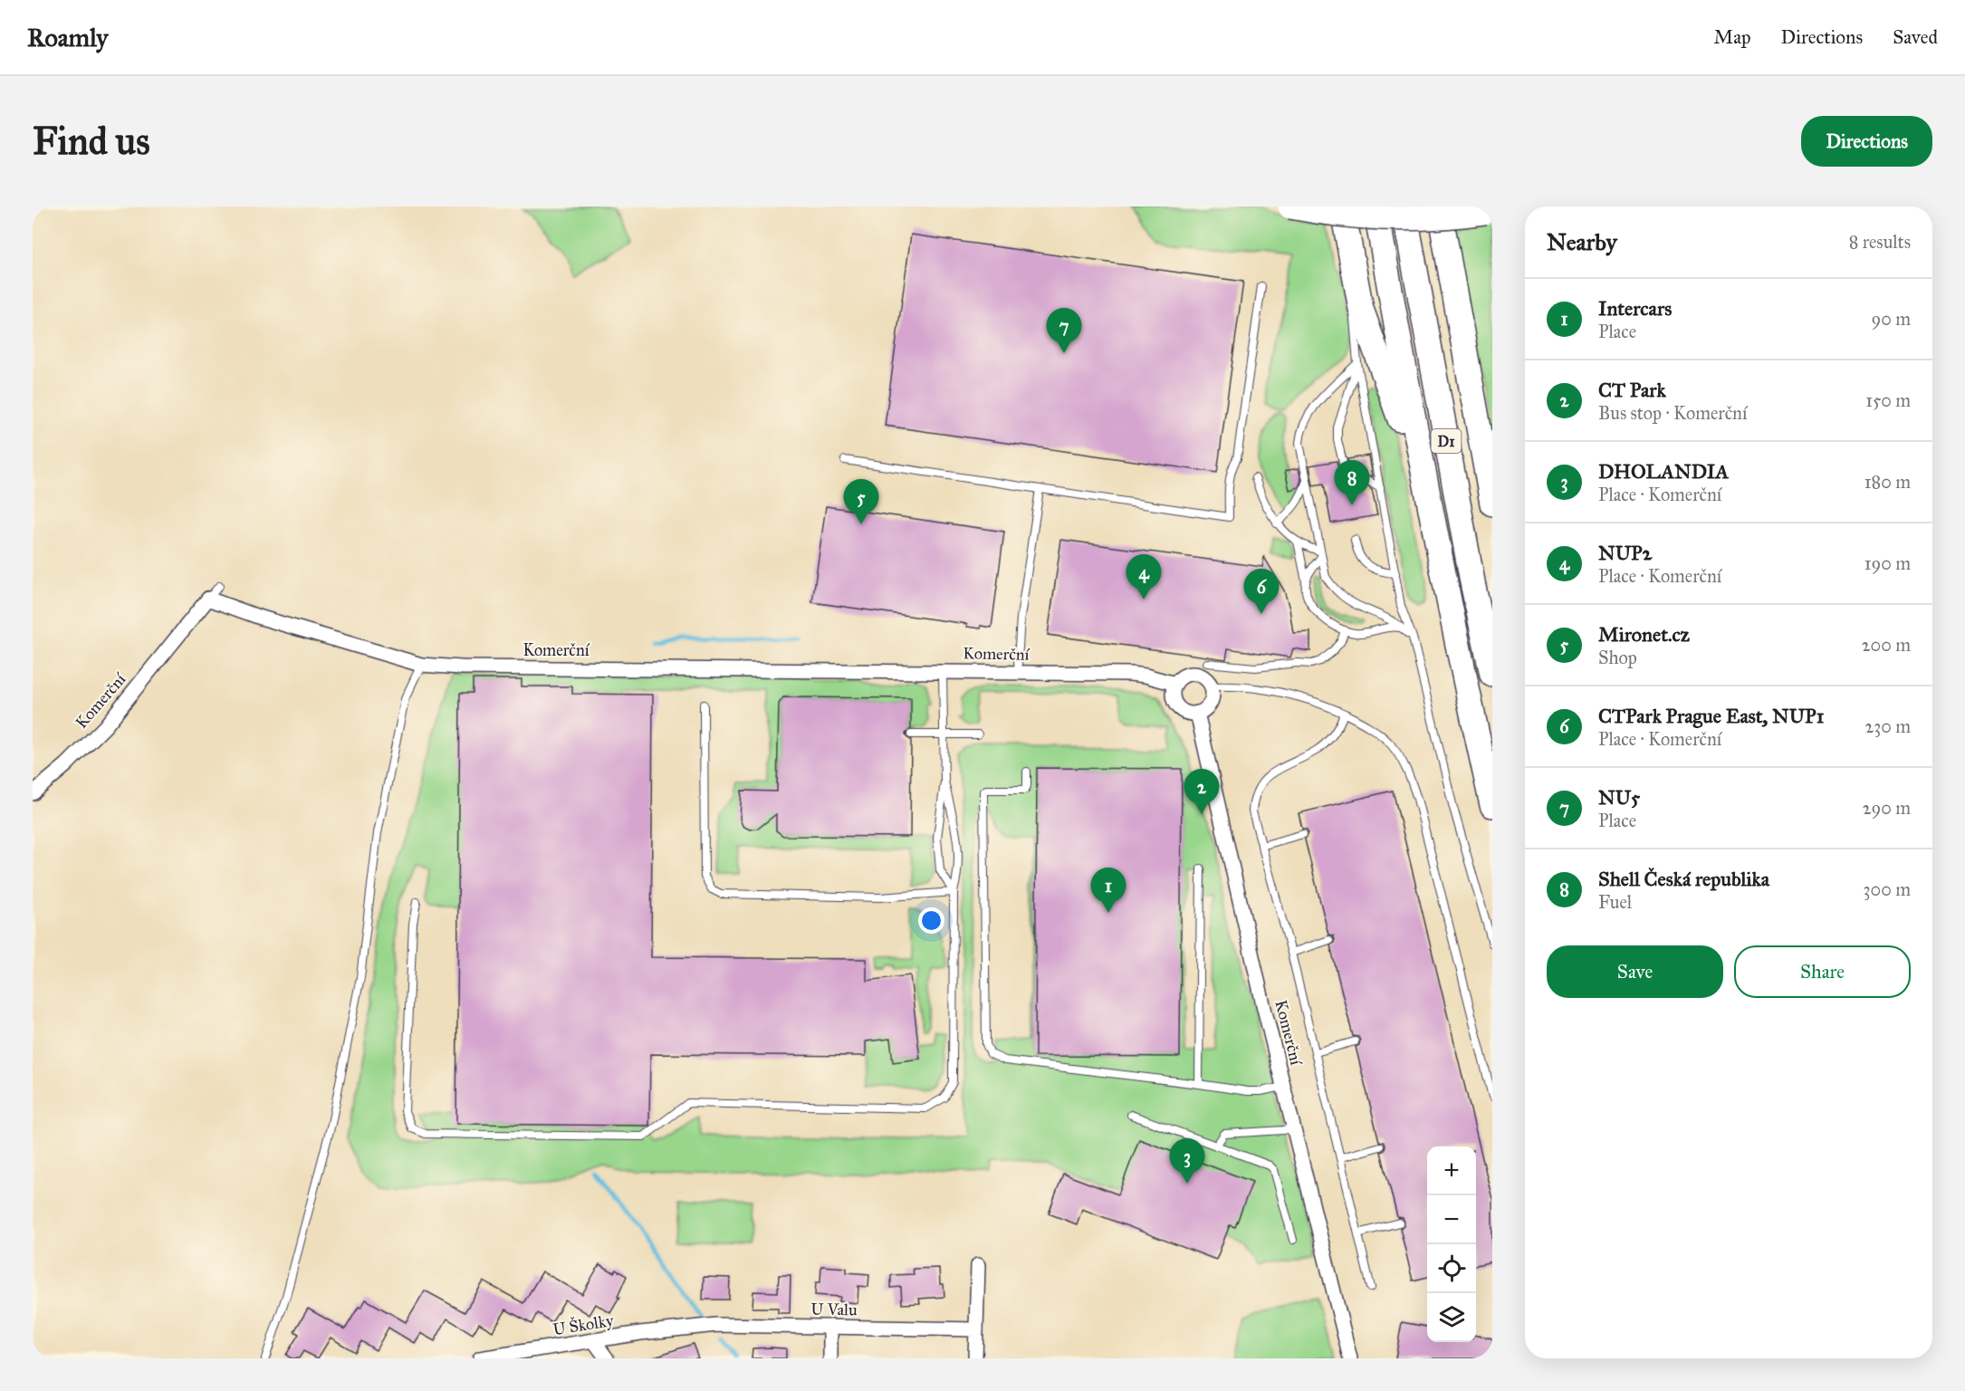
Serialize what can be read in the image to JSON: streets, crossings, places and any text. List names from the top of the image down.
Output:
{
  "streets": {
    "highway": ["D1"],
    "street": ["Komerční", "U Valu", "U Školky"]
  },
  "crossings": [
    ["U Valu", "U Školky"]
  ],
  "page": {
    "header": "Roamly",
    "nav": ["Map", "Directions", "Saved"],
    "buttons": [
      "Directions",
      ["Save", "Share"]
    ],
    "title": "Find us",
    "heading": ["Nearby", "8 results"],
    "list": [
      {
        "mark": "1",
        "name": "Intercars",
        "note": "Place",
        "value": "90 m"
      },
      {
        "mark": "2",
        "name": "CT Park",
        "note": "Bus stop · Komerční",
        "value": "150 m"
      },
      {
        "mark": "3",
        "name": "DHOLANDIA",
        "note": "Place · Komerční",
        "value": "180 m"
      },
      {
        "mark": "4",
        "name": "NUP2",
        "note": "Place · Komerční",
        "value": "190 m"
      },
      {
        "mark": "5",
        "name": "Mironet.cz",
        "note": "Shop",
        "value": "200 m"
      },
      {
        "mark": "6",
        "name": "CTPark Prague East, NUP1",
        "note": "Place · Komerční",
        "value": "230 m"
      },
      {
        "mark": "7",
        "name": "NU5",
        "note": "Place",
        "value": "290 m"
      },
      {
        "mark": "8",
        "name": "Shell Česká republika",
        "note": "Fuel",
        "value": "300 m"
      }
    ],
    "pins": [
      "7",
      "8",
      "5",
      "4",
      "6",
      "2",
      "1",
      "3"
    ],
    "map_buttons": ["+", "−"]
  }
}
